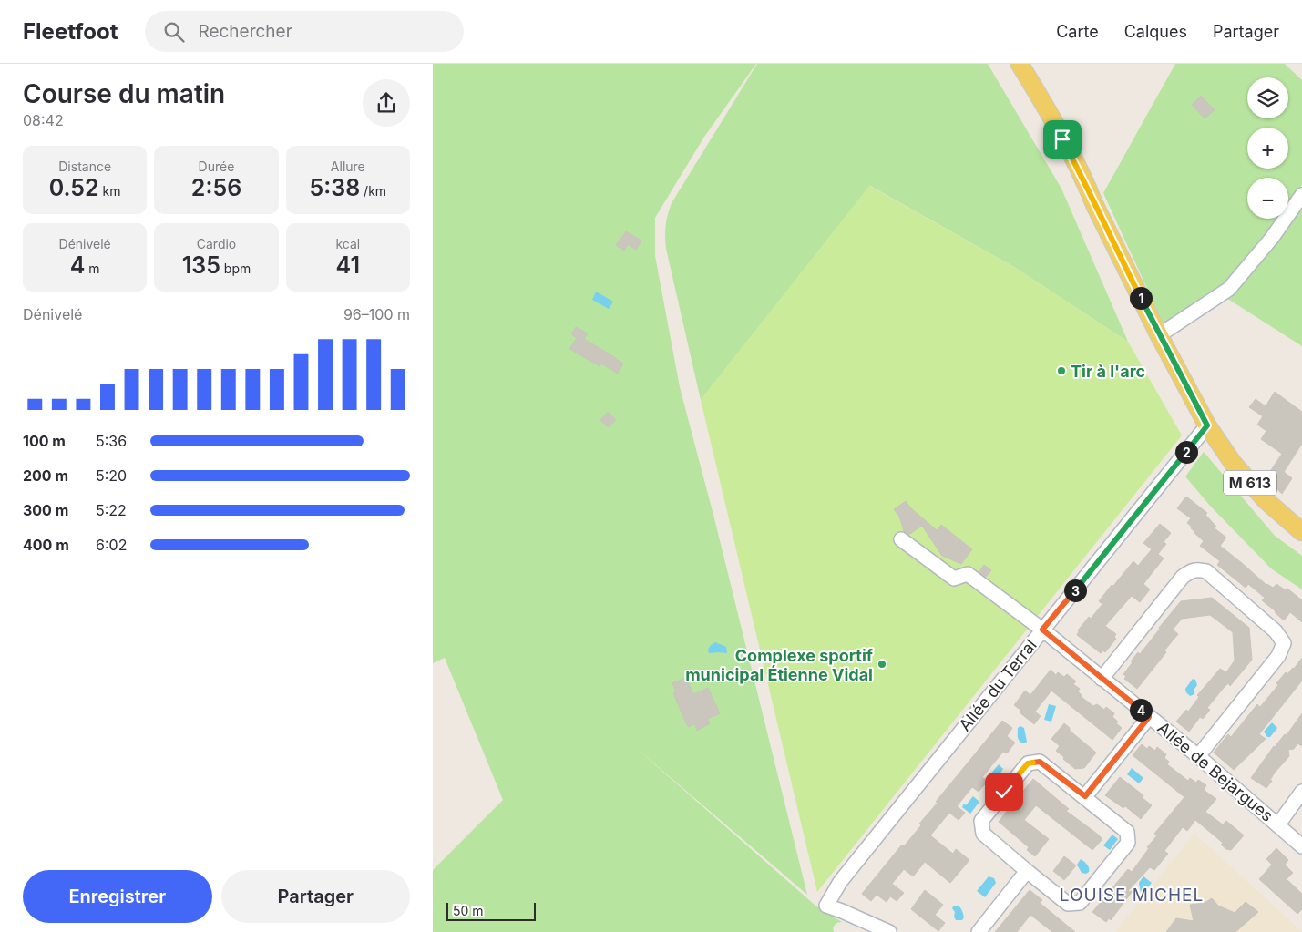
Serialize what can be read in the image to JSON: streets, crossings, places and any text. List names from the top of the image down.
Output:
{
  "streets": {
    "main road": ["M 613"],
    "street": ["Allée du Terral", "Allée de Bejargues"]
  },
  "crossings": [
    ["M 613", "Allée du Terral"],
    ["Allée du Terral", "Allée de Bejargues"]
  ],
  "districts": ["LOUISE MICHEL"],
  "places": ["Tir à l'arc", "Complexe sportif municipal Étienne Vidal"],
  "scale_bar": "50 m",
  "page": {
    "header": "Fleetfoot",
    "search": "Rechercher",
    "nav": ["Carte", "Calques", "Partager"],
    "heading": ["Course du matin", "08:42"],
    "map_buttons": ["+", "−"],
    "stats": [
      ["Distance", "0.52 km"],
      ["Durée", "2:56"],
      ["Allure", "5:38 /km"],
      ["Dénivelé", "4 m"],
      ["Cardio", "135 bpm"],
      ["kcal", "41"]
    ],
    "pins": [
      "1",
      "2",
      "3",
      "4"
    ],
    "chart": ["Dénivelé", "96–100 m"],
    "list": [
      {
        "name": "100 m",
        "note": "5:36"
      },
      {
        "name": "200 m",
        "note": "5:20"
      },
      {
        "name": "300 m",
        "note": "5:22"
      },
      {
        "name": "400 m",
        "note": "6:02"
      }
    ],
    "buttons": ["Enregistrer", "Partager"],
    "scale": "50 m"
  }
}
